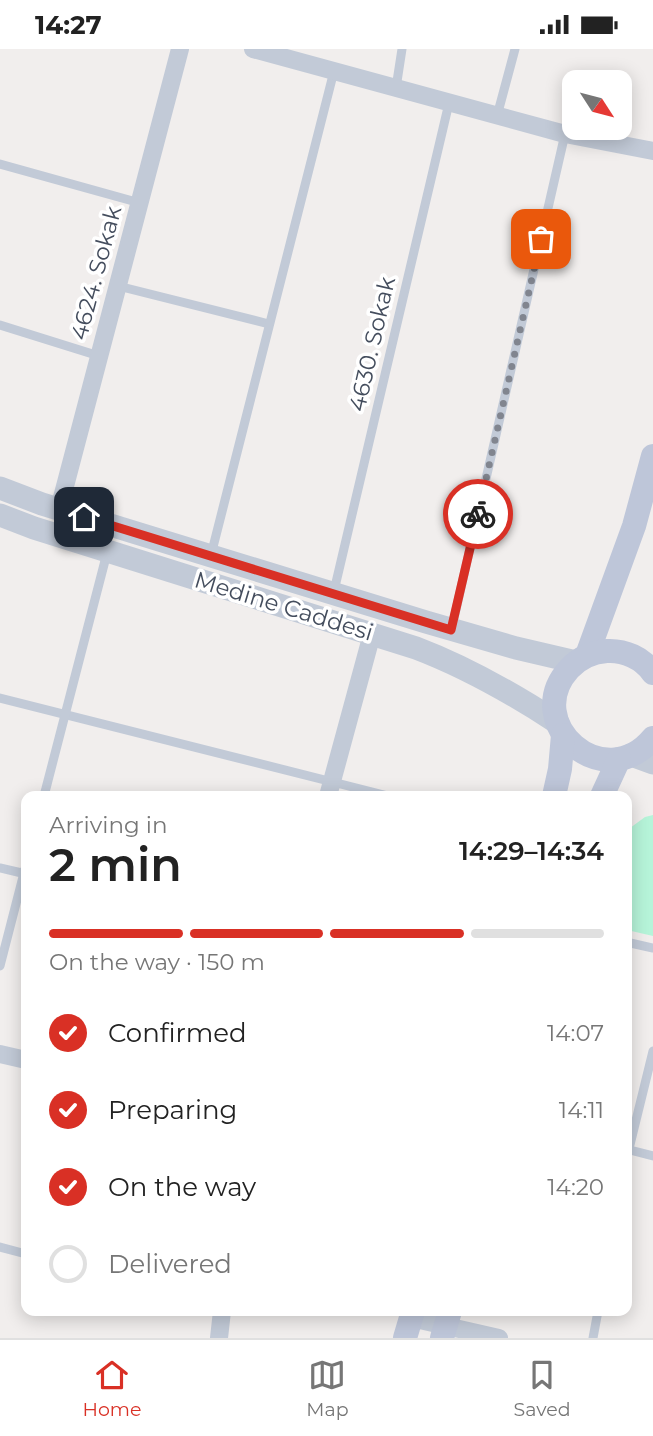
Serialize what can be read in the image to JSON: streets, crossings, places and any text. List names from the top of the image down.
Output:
{
  "streets": {
    "street": ["4624. Sokak", "Medine Caddesi"],
    "lane": ["4630. Sokak"]
  },
  "crossings": [
    ["4624. Sokak", "Medine Caddesi"],
    ["4630. Sokak", "Medine Caddesi"]
  ],
  "north": "bottom right",
  "page": {
    "status": "14:27",
    "heading": ["2 min", "Arriving in", "14:29–14:34"],
    "bar": "On the way · 150 m",
    "list": [
      ["Confirmed", "14:07"],
      ["Preparing", "14:11"],
      ["On the way", "14:20"],
      "Delivered"
    ],
    "tabs": ["Home", "Map", "Saved"]
  }
}
